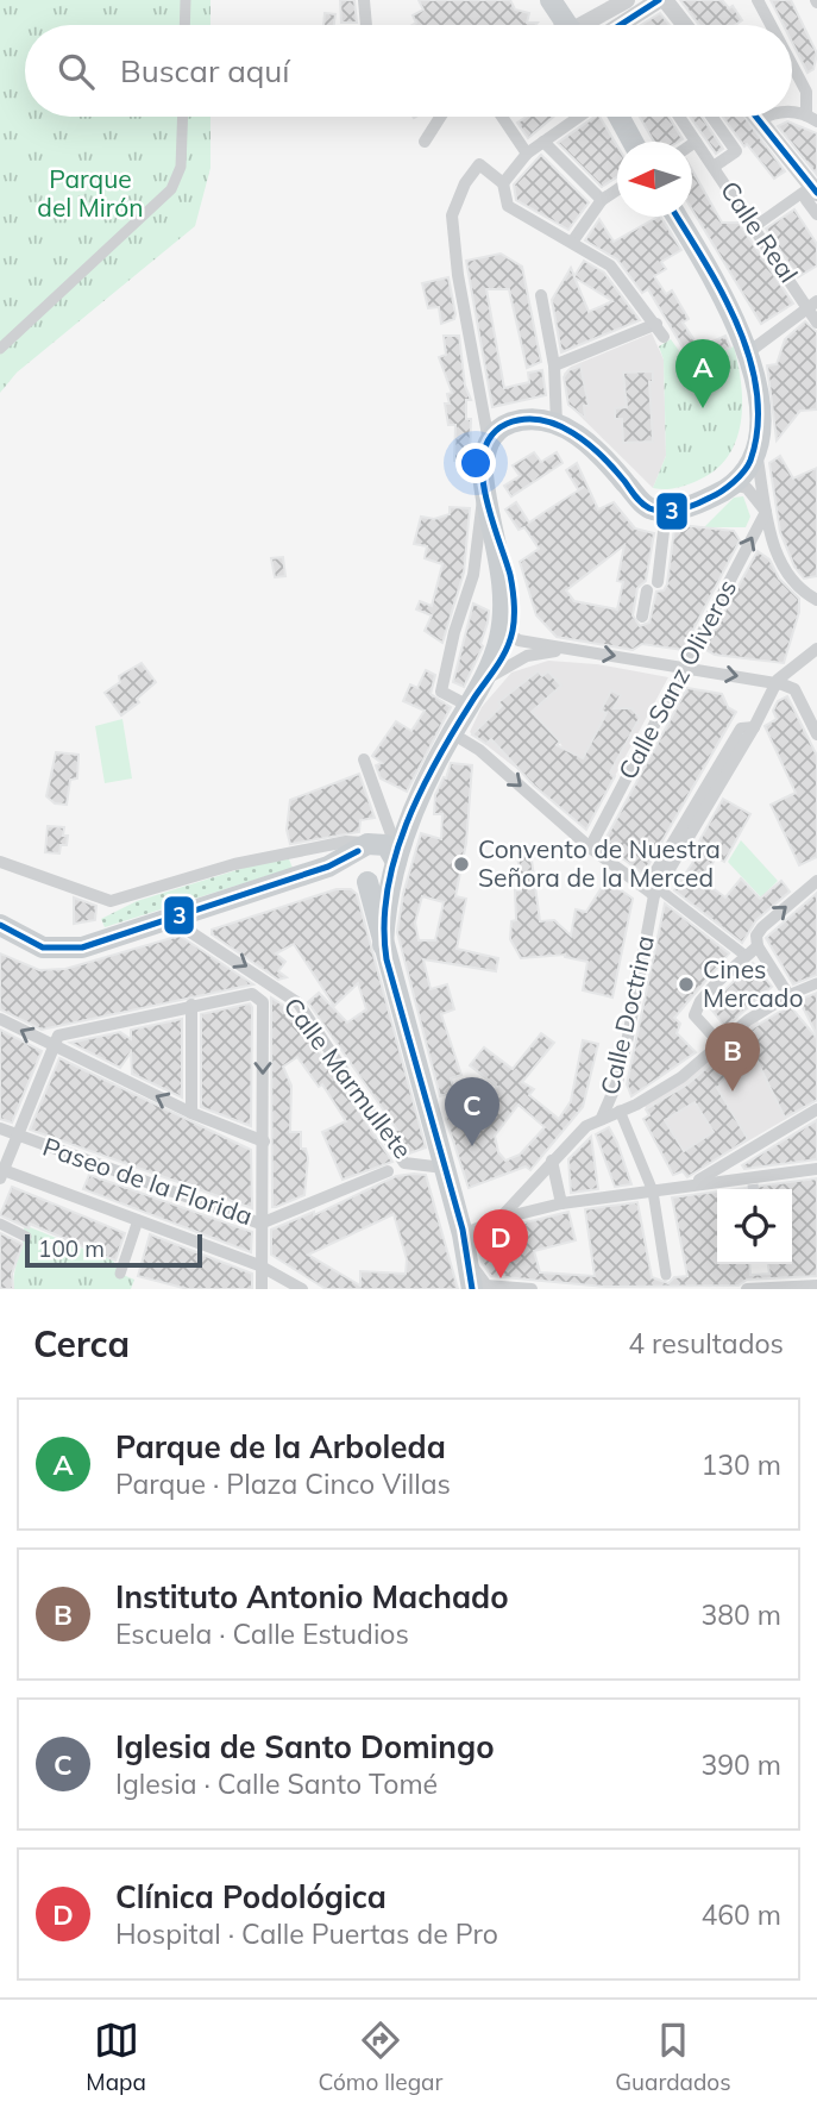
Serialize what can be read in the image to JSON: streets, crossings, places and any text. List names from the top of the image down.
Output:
{
  "streets": {
    "street": [
      "Calle Real",
      "Calle Sanz Oliveros",
      "Calle Doctrina",
      "Calle Marmullete",
      "Paseo de la Florida"
    ]
  },
  "one_way": ["Calle Marmullete"],
  "parks": ["Parque del Mirón"],
  "places": ["Convento de Nuestra Señora de la Merced", "Cines Mercado"],
  "lines": ["transit line 3"],
  "scale_bar": "100 m",
  "north": "left",
  "page": {
    "search": "Buscar aquí",
    "pins": [
      "A",
      "B",
      "C",
      "D"
    ],
    "scale": "100 m",
    "heading": ["Cerca", "4 resultados"],
    "list": [
      {
        "mark": "A",
        "name": "Parque de la Arboleda",
        "note": "Parque · Plaza Cinco Villas",
        "value": "130 m"
      },
      {
        "mark": "B",
        "name": "Instituto Antonio Machado",
        "note": "Escuela · Calle Estudios",
        "value": "380 m"
      },
      {
        "mark": "C",
        "name": "Iglesia de Santo Domingo",
        "note": "Iglesia · Calle Santo Tomé",
        "value": "390 m"
      },
      {
        "mark": "D",
        "name": "Clínica Podológica",
        "note": "Hospital · Calle Puertas de Pro",
        "value": "460 m"
      }
    ],
    "nav": ["Mapa", "Cómo llegar", "Guardados"]
  }
}
